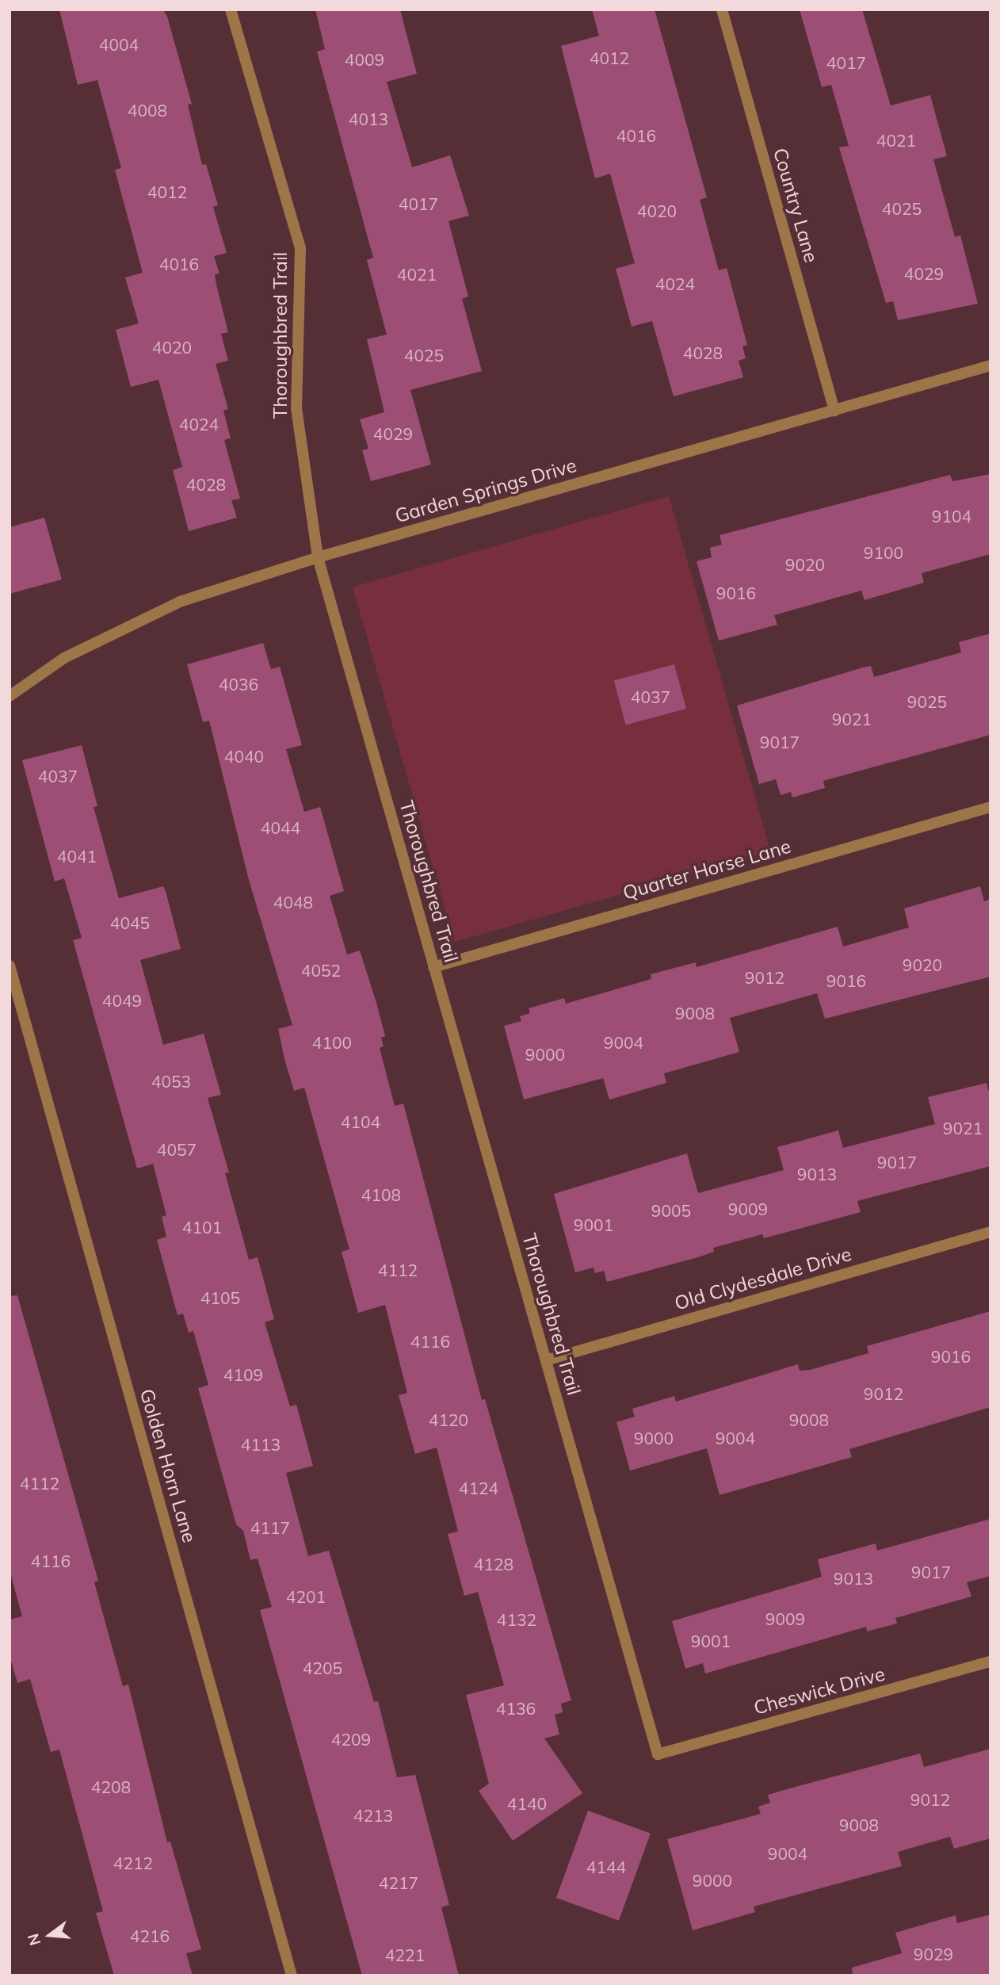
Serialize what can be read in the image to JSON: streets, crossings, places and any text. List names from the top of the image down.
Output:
{
  "streets": {
    "street": [
      "Country Lane",
      "Thoroughbred Trail",
      "Garden Springs Drive",
      "Quarter Horse Lane",
      "Old Clydesdale Drive",
      "Golden Horn Lane",
      "Cheswick Drive"
    ]
  },
  "crossings": [
    ["Country Lane", "Garden Springs Drive"],
    ["Thoroughbred Trail", "Garden Springs Drive"],
    ["Thoroughbred Trail", "Quarter Horse Lane"],
    ["Thoroughbred Trail", "Old Clydesdale Drive"],
    ["Thoroughbred Trail", "Cheswick Drive"]
  ],
  "house_numbers": [
    "4004",
    "4012",
    "4009",
    "4017",
    "4008",
    "4013",
    "4016",
    "4021",
    "4012",
    "4017",
    "4025",
    "4020",
    "4016",
    "4029",
    "4021",
    "4024",
    "4020",
    "4028",
    "4025",
    "4024",
    "4029",
    "4028",
    "9104",
    "9100",
    "9020",
    "9016",
    "4036",
    "4037",
    "9025",
    "9021",
    "9017",
    "4040",
    "4037",
    "4044",
    "4041",
    "4048",
    "4045",
    "9020",
    "4052",
    "9012",
    "9016",
    "4049",
    "9008",
    "4100",
    "9004",
    "9000",
    "4053",
    "4104",
    "9021",
    "4057",
    "9017",
    "9013",
    "4108",
    "9009",
    "9005",
    "9001",
    "4101",
    "4112",
    "4105",
    "4116",
    "9016",
    "4109",
    "9012",
    "4120",
    "9008",
    "9000",
    "9004",
    "4113",
    "4112",
    "4124",
    "4117",
    "4116",
    "4128",
    "9017",
    "9013",
    "4201",
    "9009",
    "4132",
    "9001",
    "4205",
    "4136",
    "4209",
    "4208",
    "9012",
    "4140",
    "4213",
    "9008",
    "9004",
    "4212",
    "4144",
    "9000",
    "4217",
    "4216",
    "9029",
    "4221"
  ],
  "north": "left"
}
